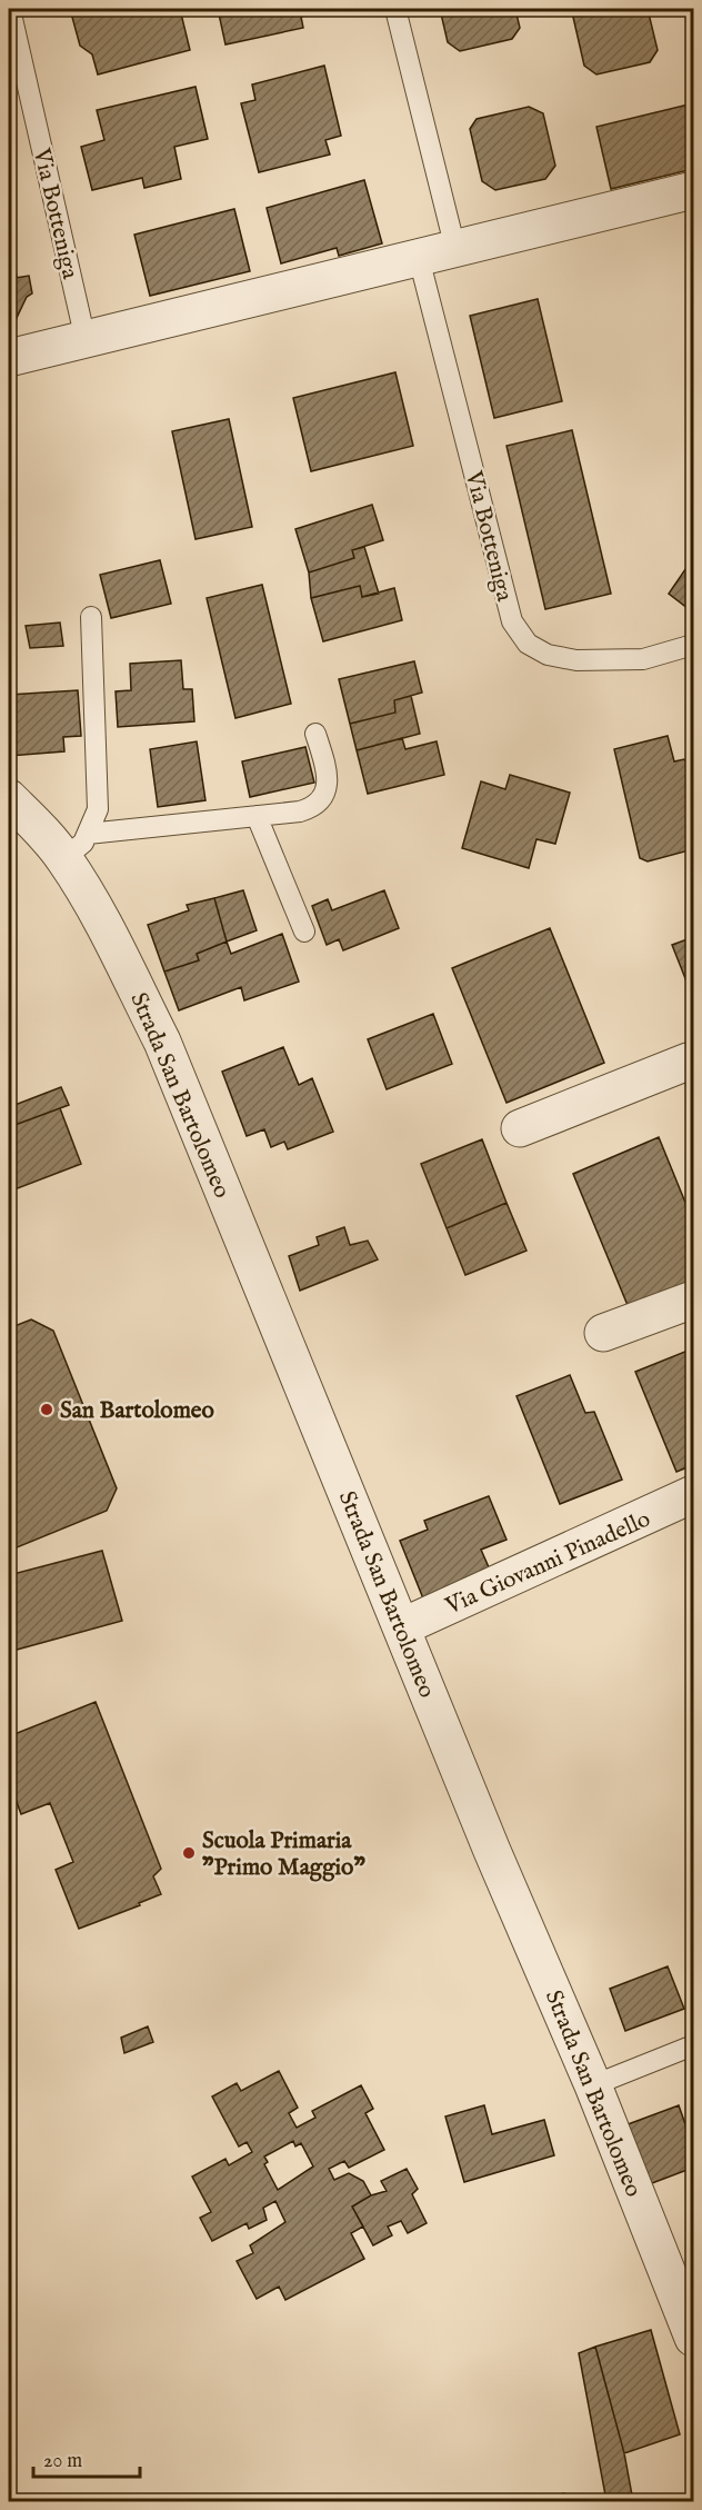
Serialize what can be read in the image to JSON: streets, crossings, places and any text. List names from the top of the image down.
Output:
{
  "streets": {
    "street": ["Strada San Bartolomeo", "Via Giovanni Pinadello"],
    "lane": ["Via Botteniga"]
  },
  "crossings": [
    ["Strada San Bartolomeo", "Via Giovanni Pinadello"]
  ],
  "places": ["San Bartolomeo", "Scuola Primaria \"Primo Maggio\""],
  "scale_bar": "20 m"
}
